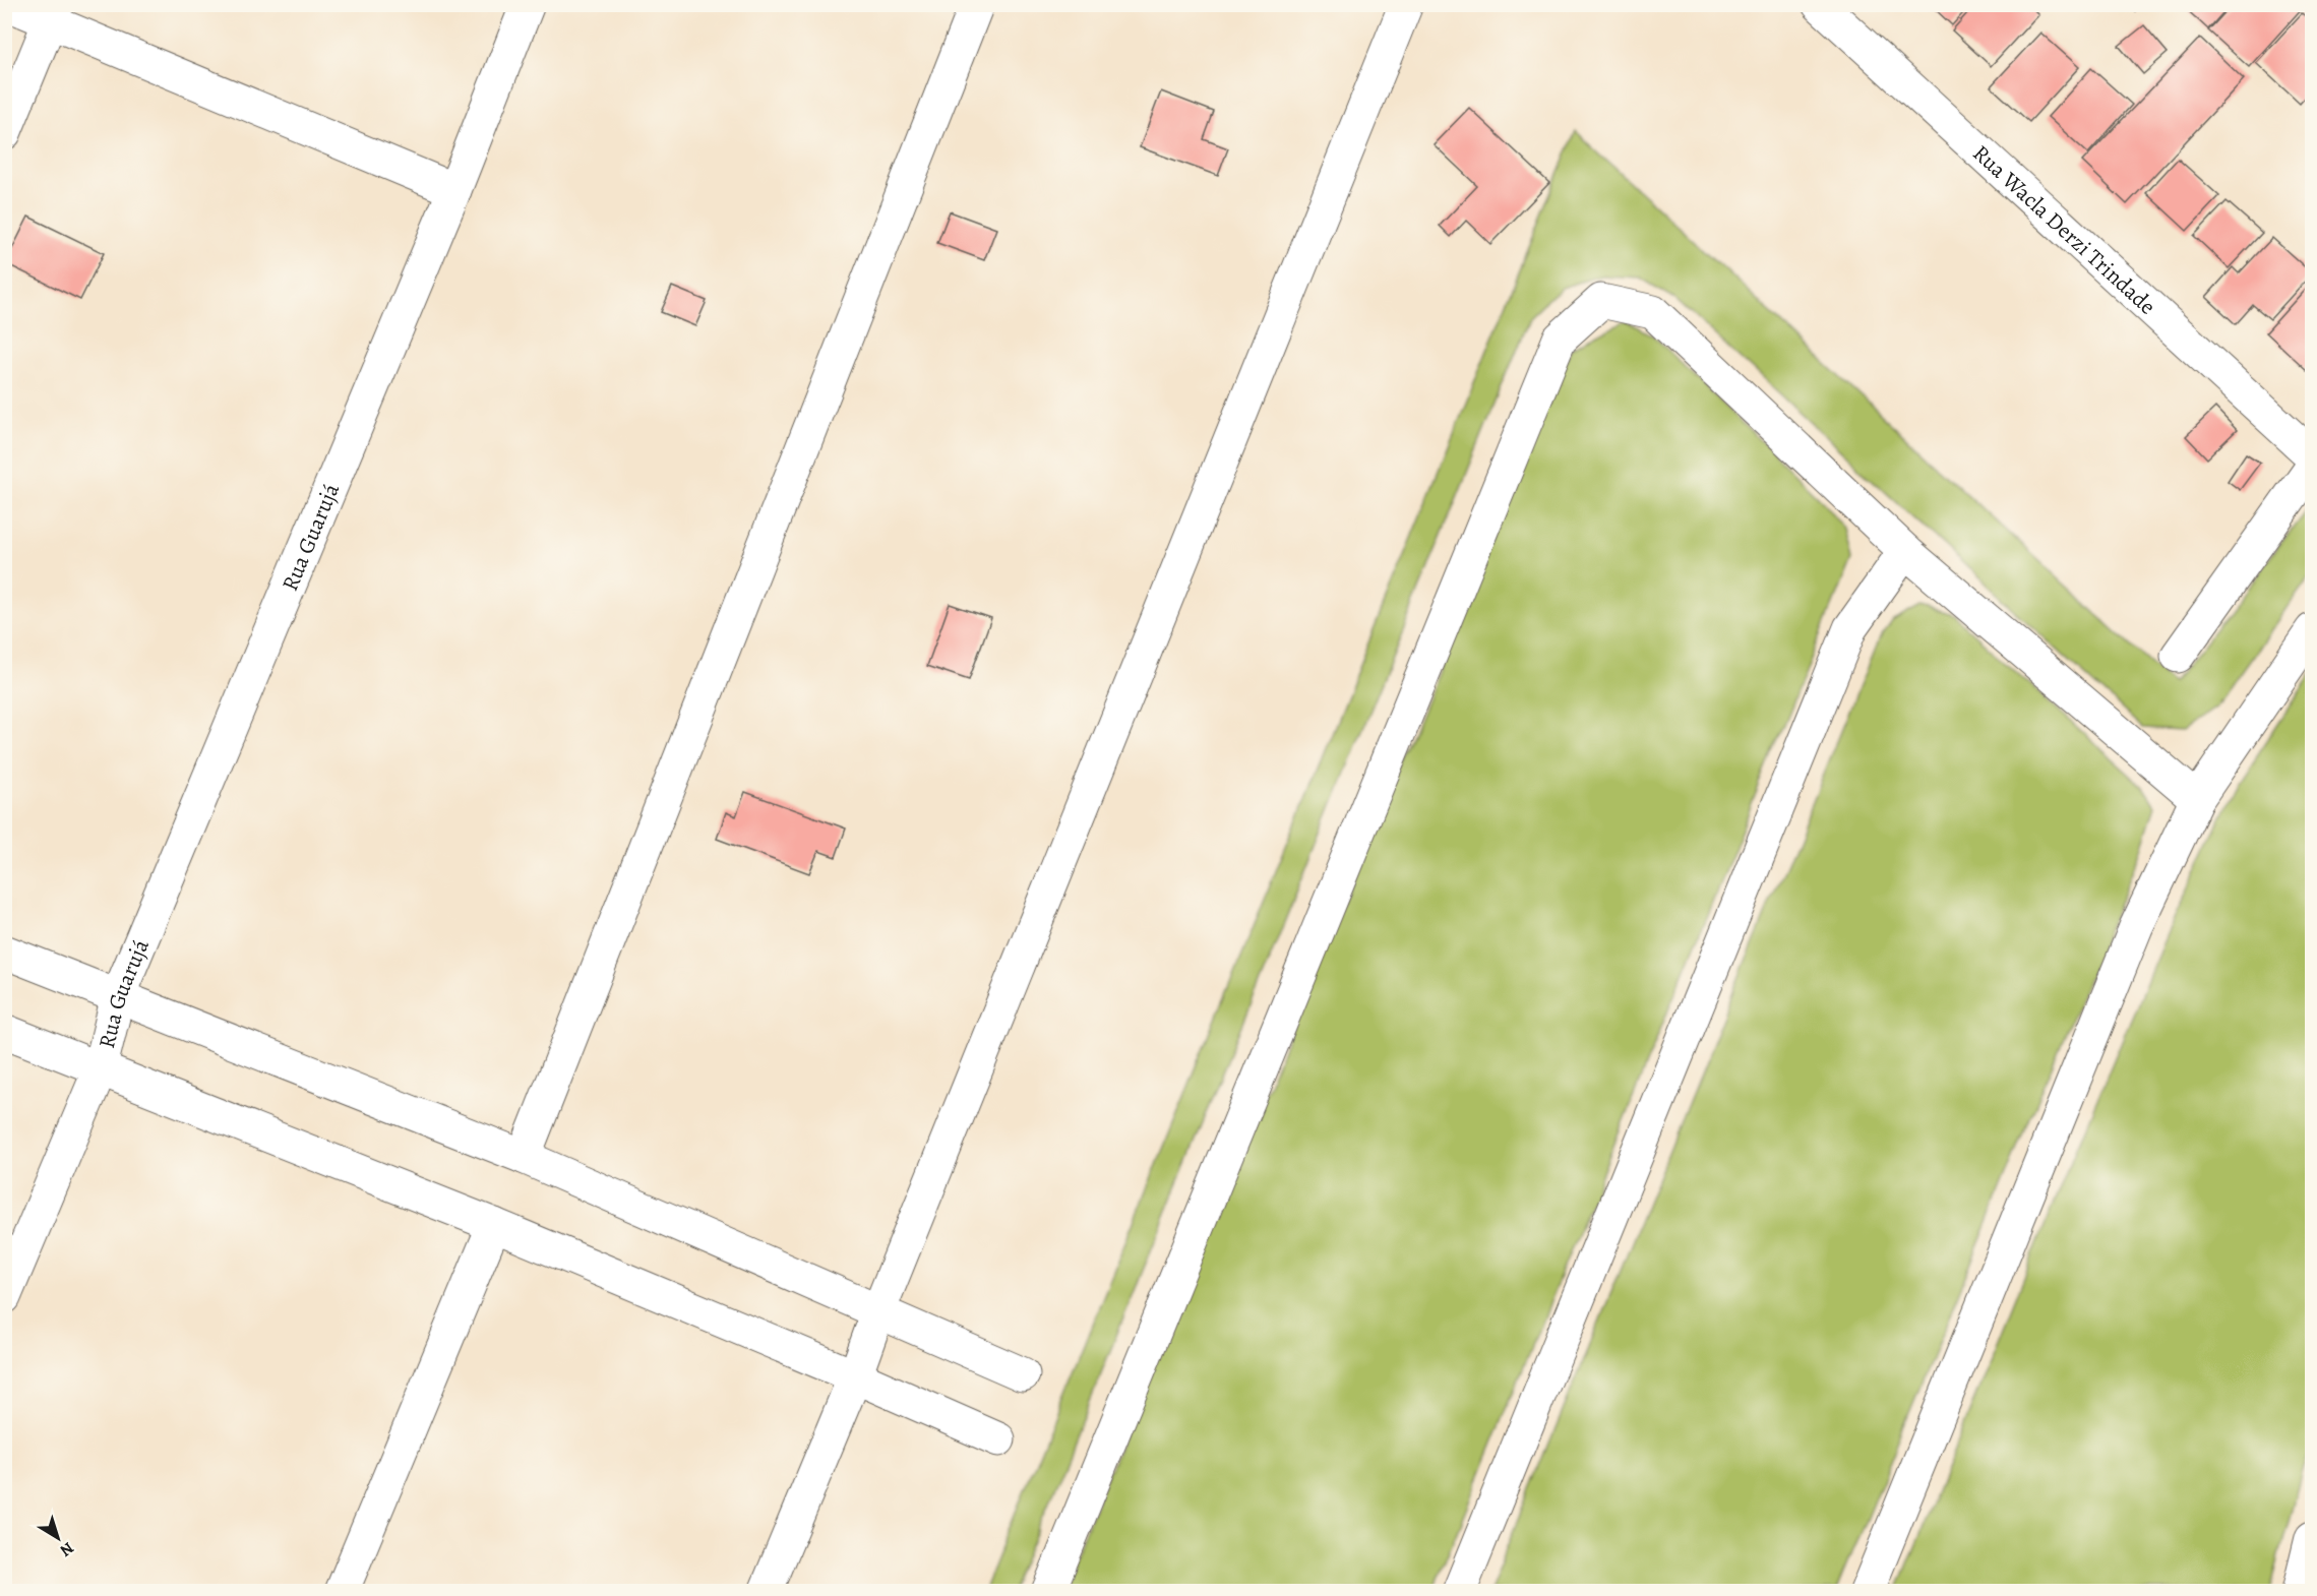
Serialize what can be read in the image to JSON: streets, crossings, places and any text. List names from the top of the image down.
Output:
{
  "streets": {
    "street": ["Rua Wacla Derzi Trindade", "Rua Guarujá"]
  },
  "north": "bottom right"
}
